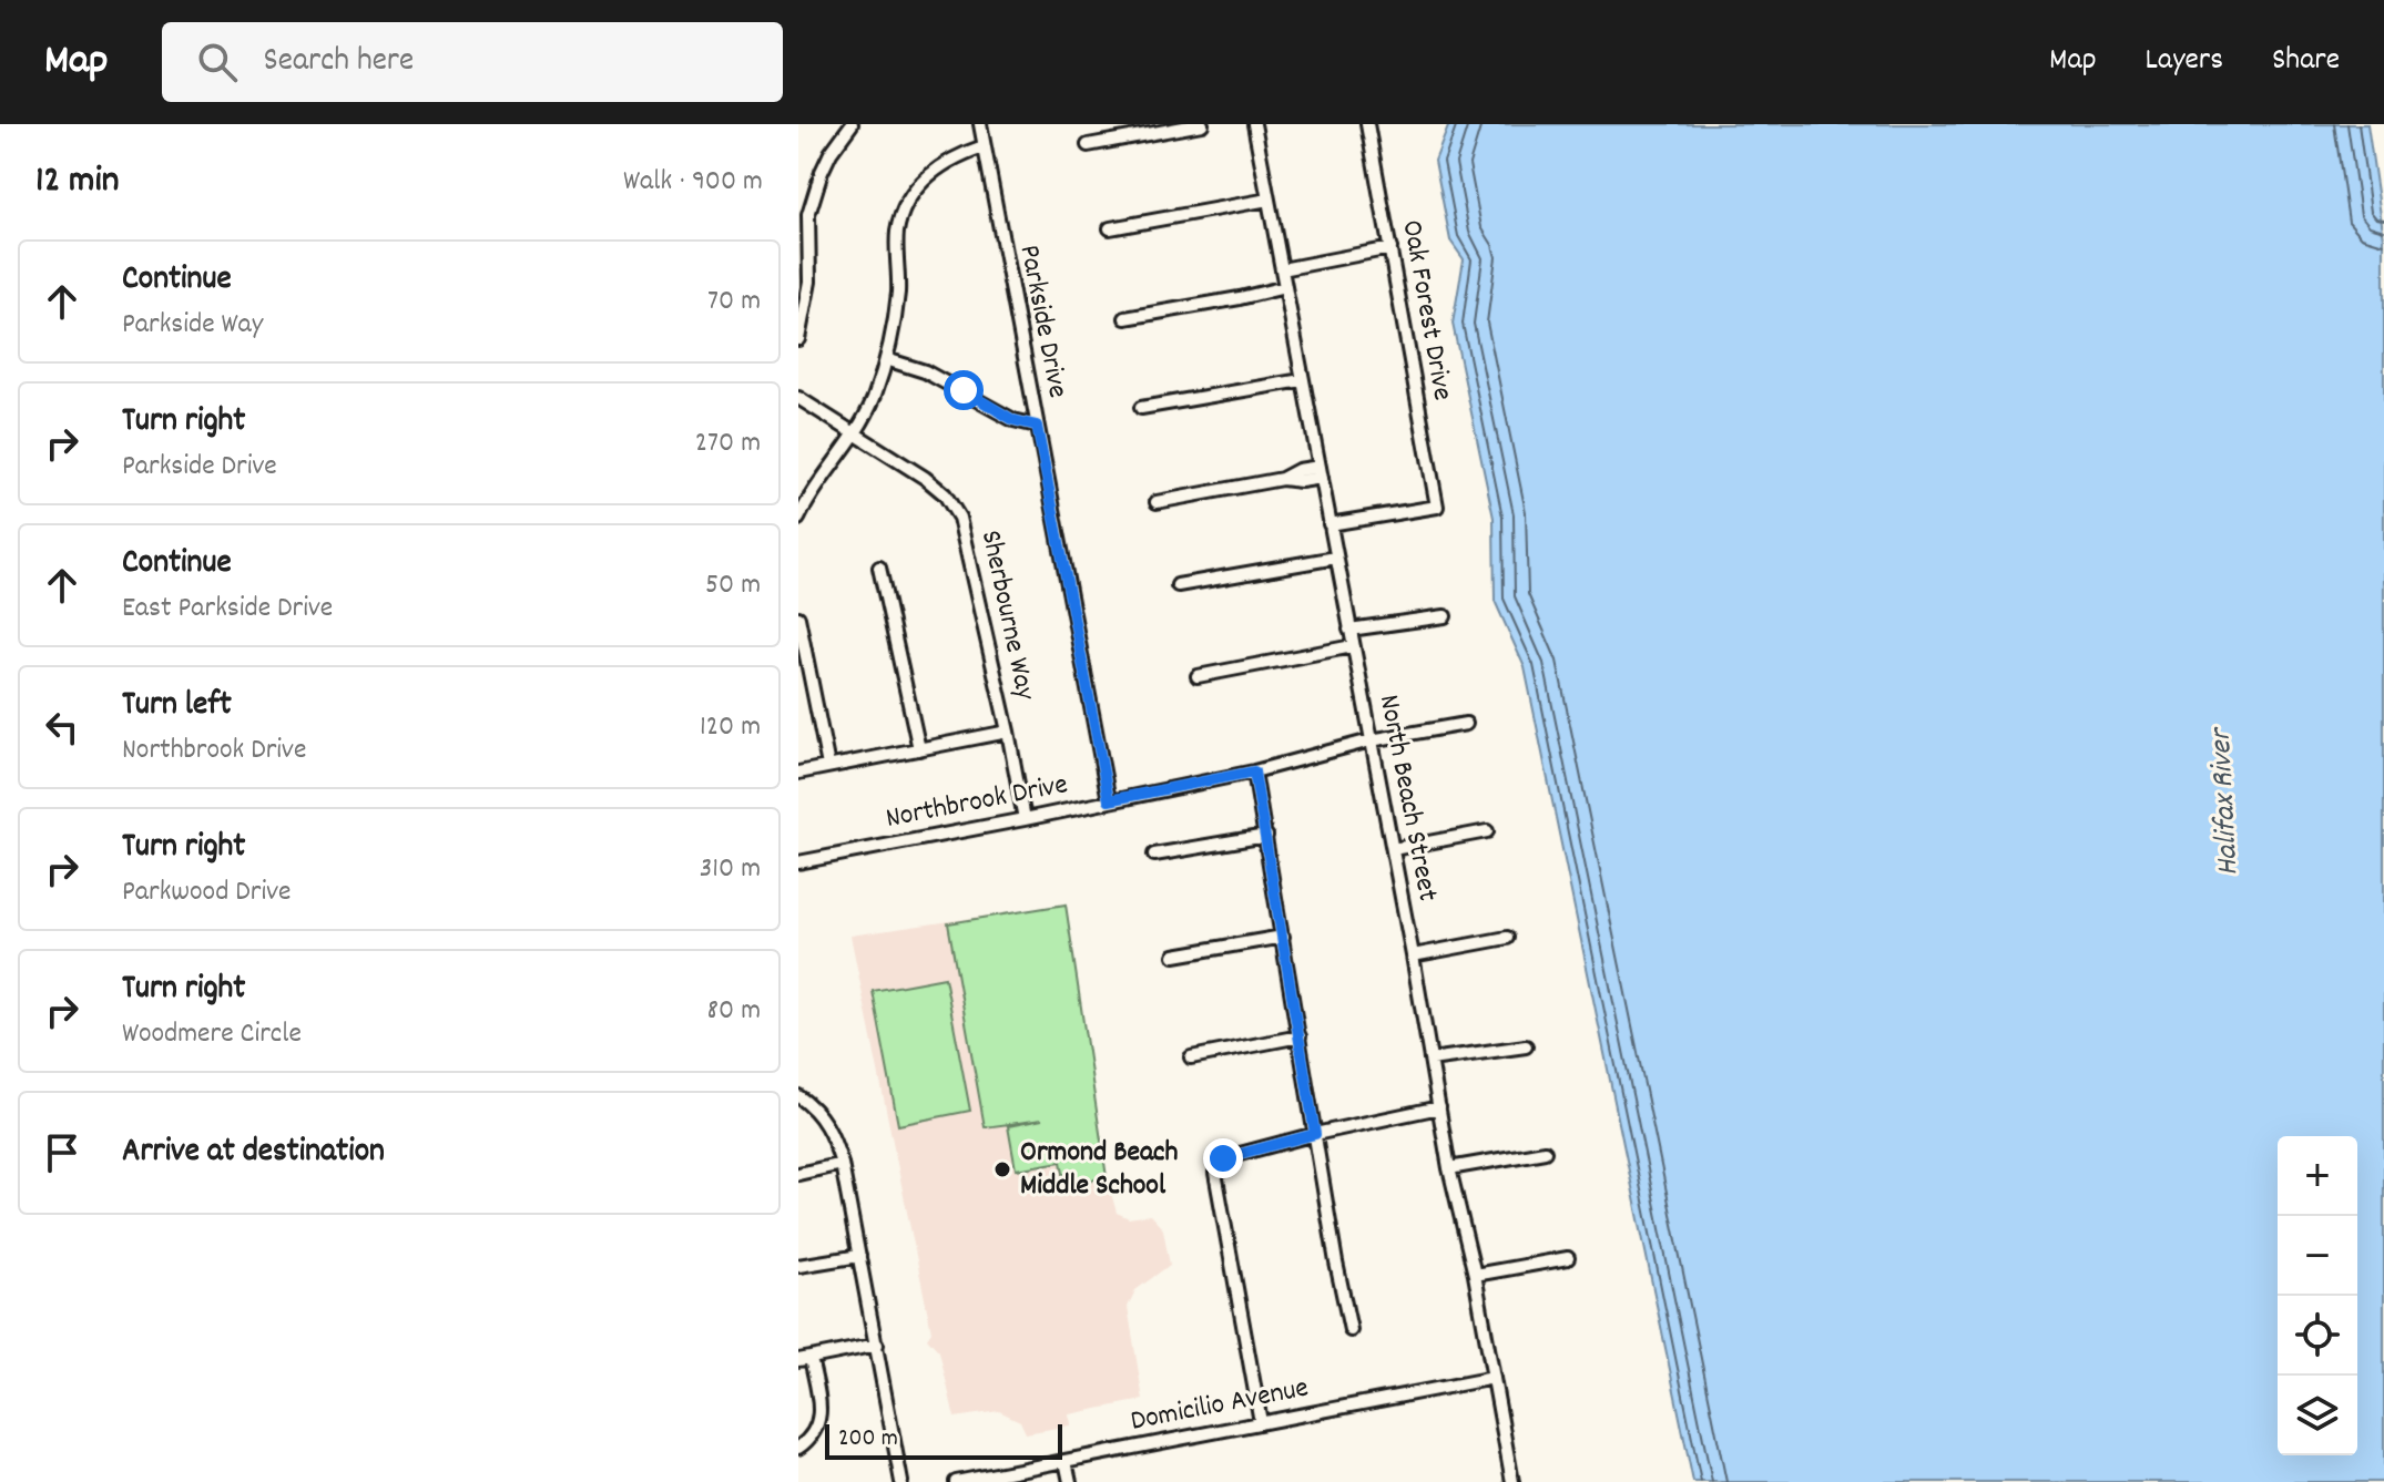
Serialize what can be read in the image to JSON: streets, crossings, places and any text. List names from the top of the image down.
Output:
{
  "streets": {
    "street": [
      "Oak Forest Drive",
      "Parkside Drive",
      "Sherbourne Way",
      "North Beach Street",
      "Northbrook Drive",
      "Domicilio Avenue"
    ]
  },
  "crossings": [
    ["Oak Forest Drive", "North Beach Street"],
    ["Parkside Drive", "Northbrook Drive"],
    ["Sherbourne Way", "Northbrook Drive"],
    ["North Beach Street", "Northbrook Drive"],
    ["North Beach Street", "Domicilio Avenue"]
  ],
  "water": ["Halifax River"],
  "places": ["Ormond Beach Middle School"],
  "scale_bar": "200 m",
  "page": {
    "header": "Map",
    "search": "Search here",
    "nav": ["Map", "Layers", "Share"],
    "heading": ["12 min", "Walk · 900 m"],
    "list": [
      ["Continue", "Parkside Way", "70 m"],
      ["Turn right", "Parkside Drive", "270 m"],
      ["Continue", "East Parkside Drive", "50 m"],
      ["Turn left", "Northbrook Drive", "120 m"],
      ["Turn right", "Parkwood Drive", "310 m"],
      ["Turn right", "Woodmere Circle", "80 m"],
      "Arrive at destination"
    ],
    "map_buttons": ["+", "−"],
    "scale": "200 m"
  }
}
